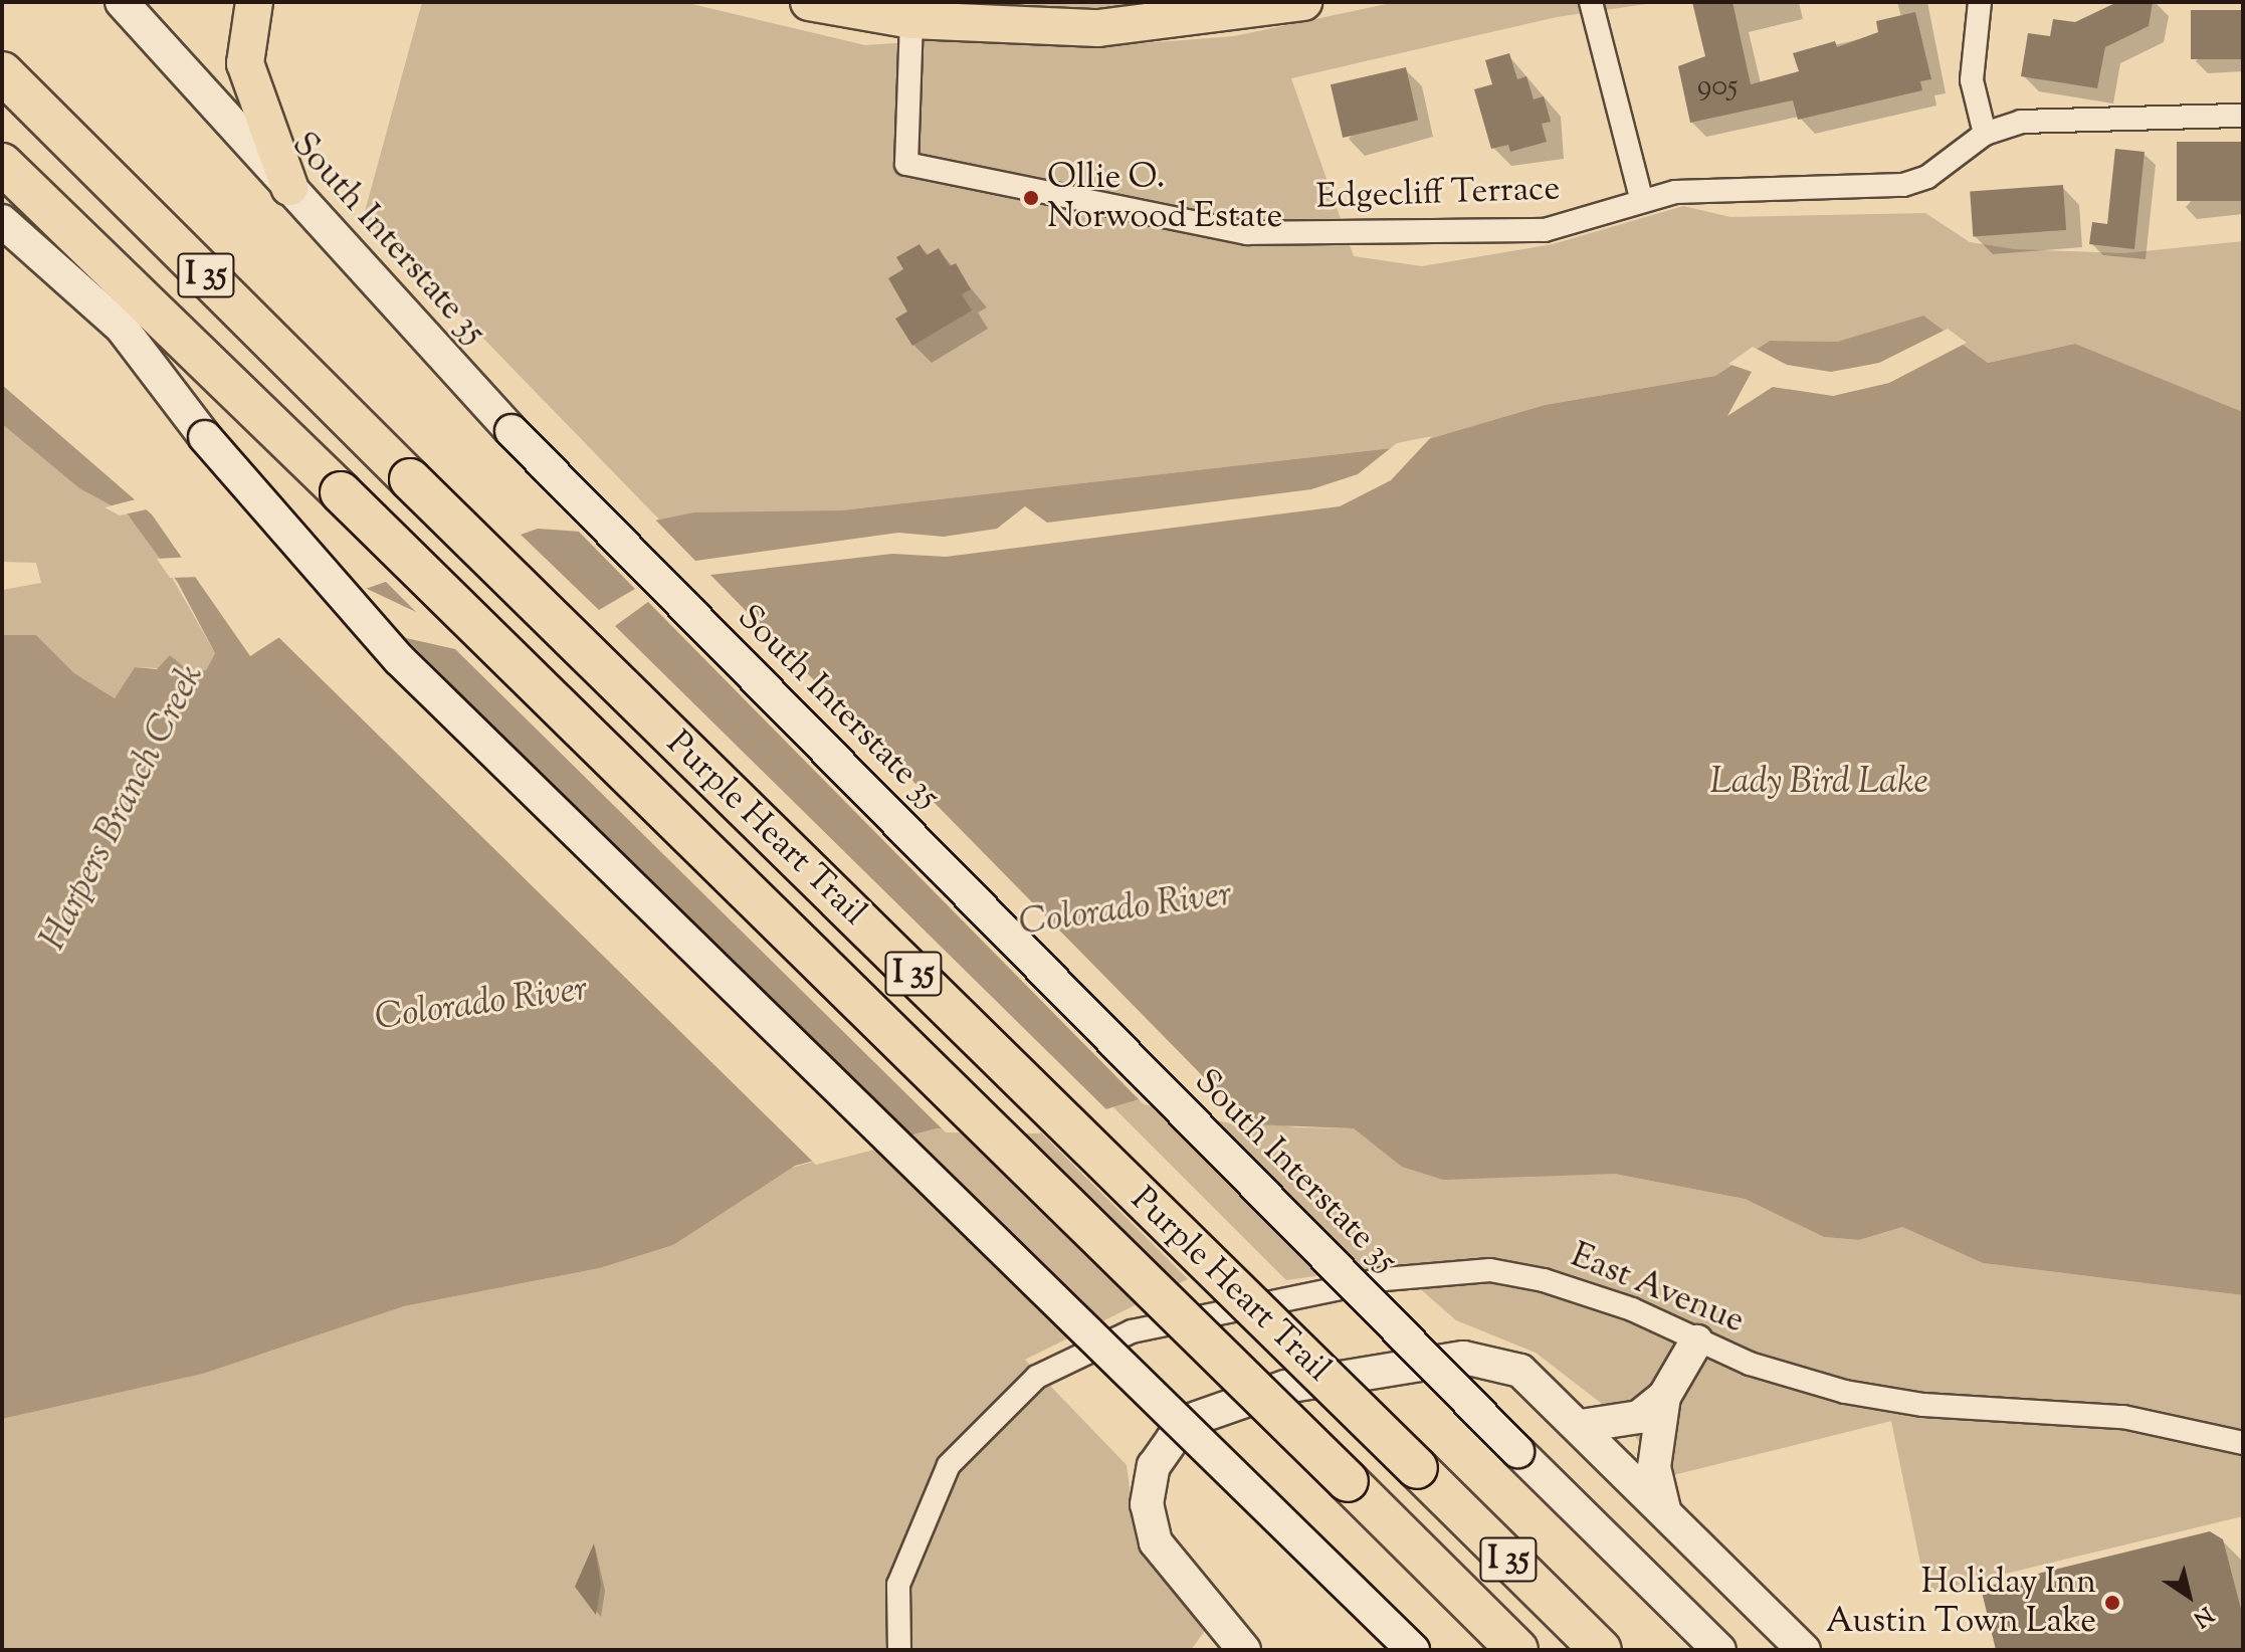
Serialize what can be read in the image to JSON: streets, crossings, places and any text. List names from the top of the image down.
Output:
{
  "streets": {
    "highway": ["I 35", "Purple Heart Trail"],
    "main road": ["South Interstate 35"],
    "street": ["Edgecliff Terrace", "East Avenue"]
  },
  "water": ["Lady Bird Lake", "Harpers Branch Creek", "Colorado River"],
  "places": ["Ollie O. Norwood Estate", "Holiday Inn Austin Town Lake"],
  "house_numbers": ["905"],
  "north": "bottom right"
}
